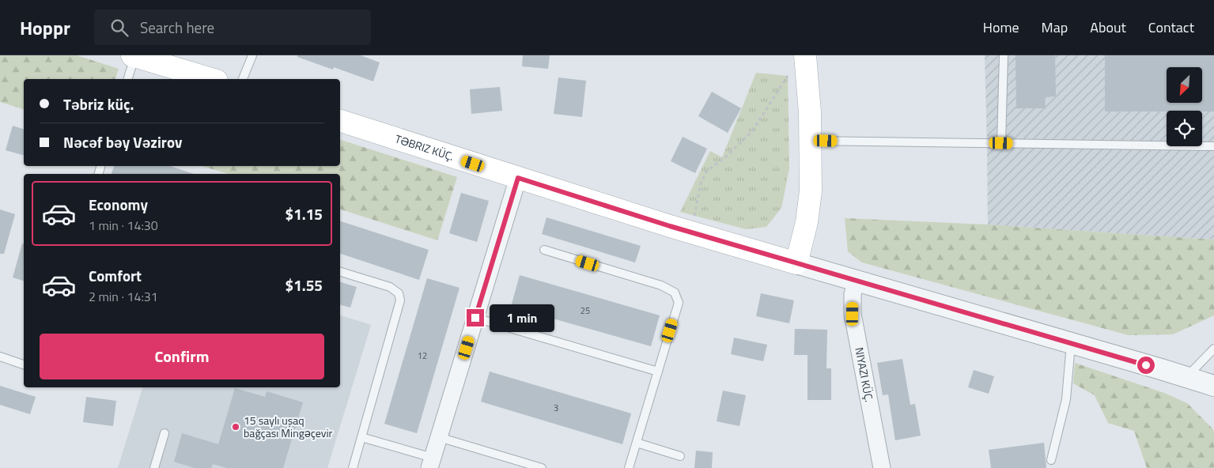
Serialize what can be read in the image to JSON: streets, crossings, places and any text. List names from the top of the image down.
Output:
{
  "streets": {
    "main road": ["TƏBRIZ KÜÇ."],
    "street": ["NIYAZI KÜÇ."]
  },
  "crossings": [
    ["TƏBRIZ KÜÇ.", "NIYAZI KÜÇ."]
  ],
  "places": ["15 saylı uşaq bağçası Mingəçevir"],
  "house_numbers": ["25", "12", "3"],
  "north": "bottom left",
  "page": {
    "header": "Hoppr",
    "search": "Search here",
    "nav": [
      "Home",
      "Map",
      "About",
      "Contact"
    ],
    "banner": ["Təbriz küç.", "Nəcəf bəy Vəzirov"],
    "list": [
      {
        "name": "Economy",
        "note": "1 min · 14:30",
        "value": "$1.15"
      },
      {
        "name": "Comfort",
        "note": "2 min · 14:31",
        "value": "$1.55"
      }
    ],
    "bubble": "1 min",
    "buttons": "Confirm"
  }
}
